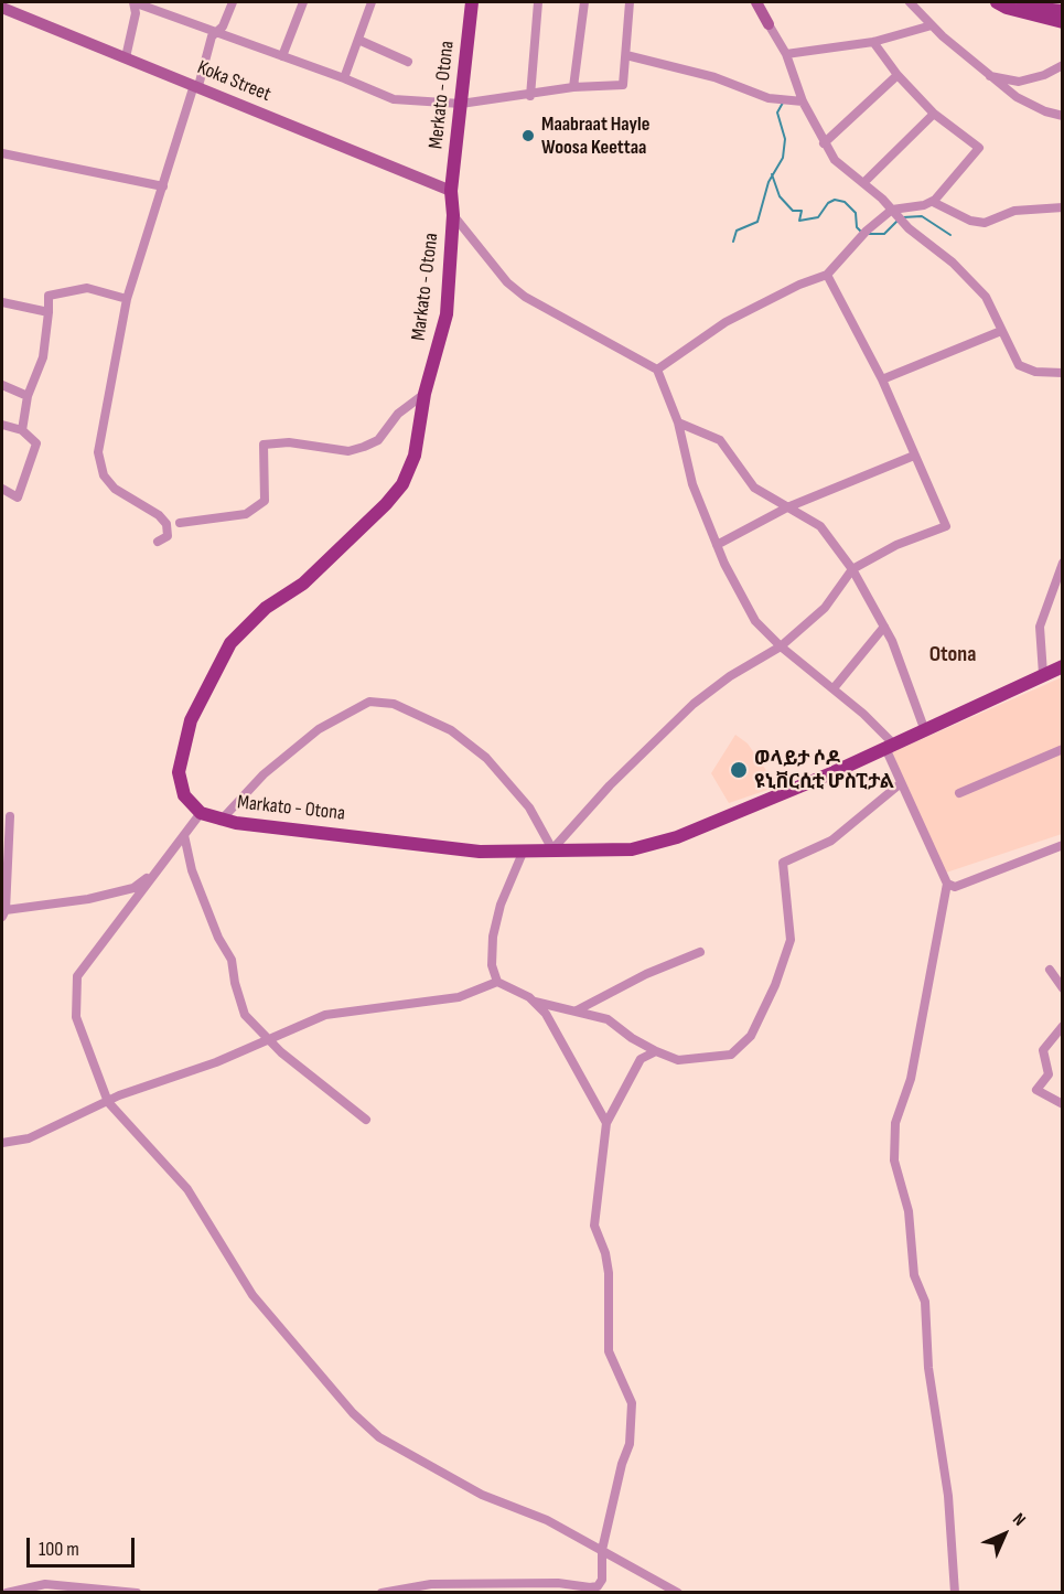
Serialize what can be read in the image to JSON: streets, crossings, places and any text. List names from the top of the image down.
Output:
{
  "streets": {
    "main road": ["Koka Street", "Merkato - Otona", "Markato - Otona"]
  },
  "crossings": [
    ["Koka Street", "Merkato - Otona"],
    ["Koka Street", "Markato - Otona"],
    ["Merkato - Otona", "Markato - Otona"]
  ],
  "districts": ["Otona"],
  "places": ["Maabraat Hayle Woosa Keettaa", "ወላይታ ሶዶ ዩኒቨርሲቲ ሆስፒታል"],
  "scale_bar": "100 m",
  "north": "top right"
}
